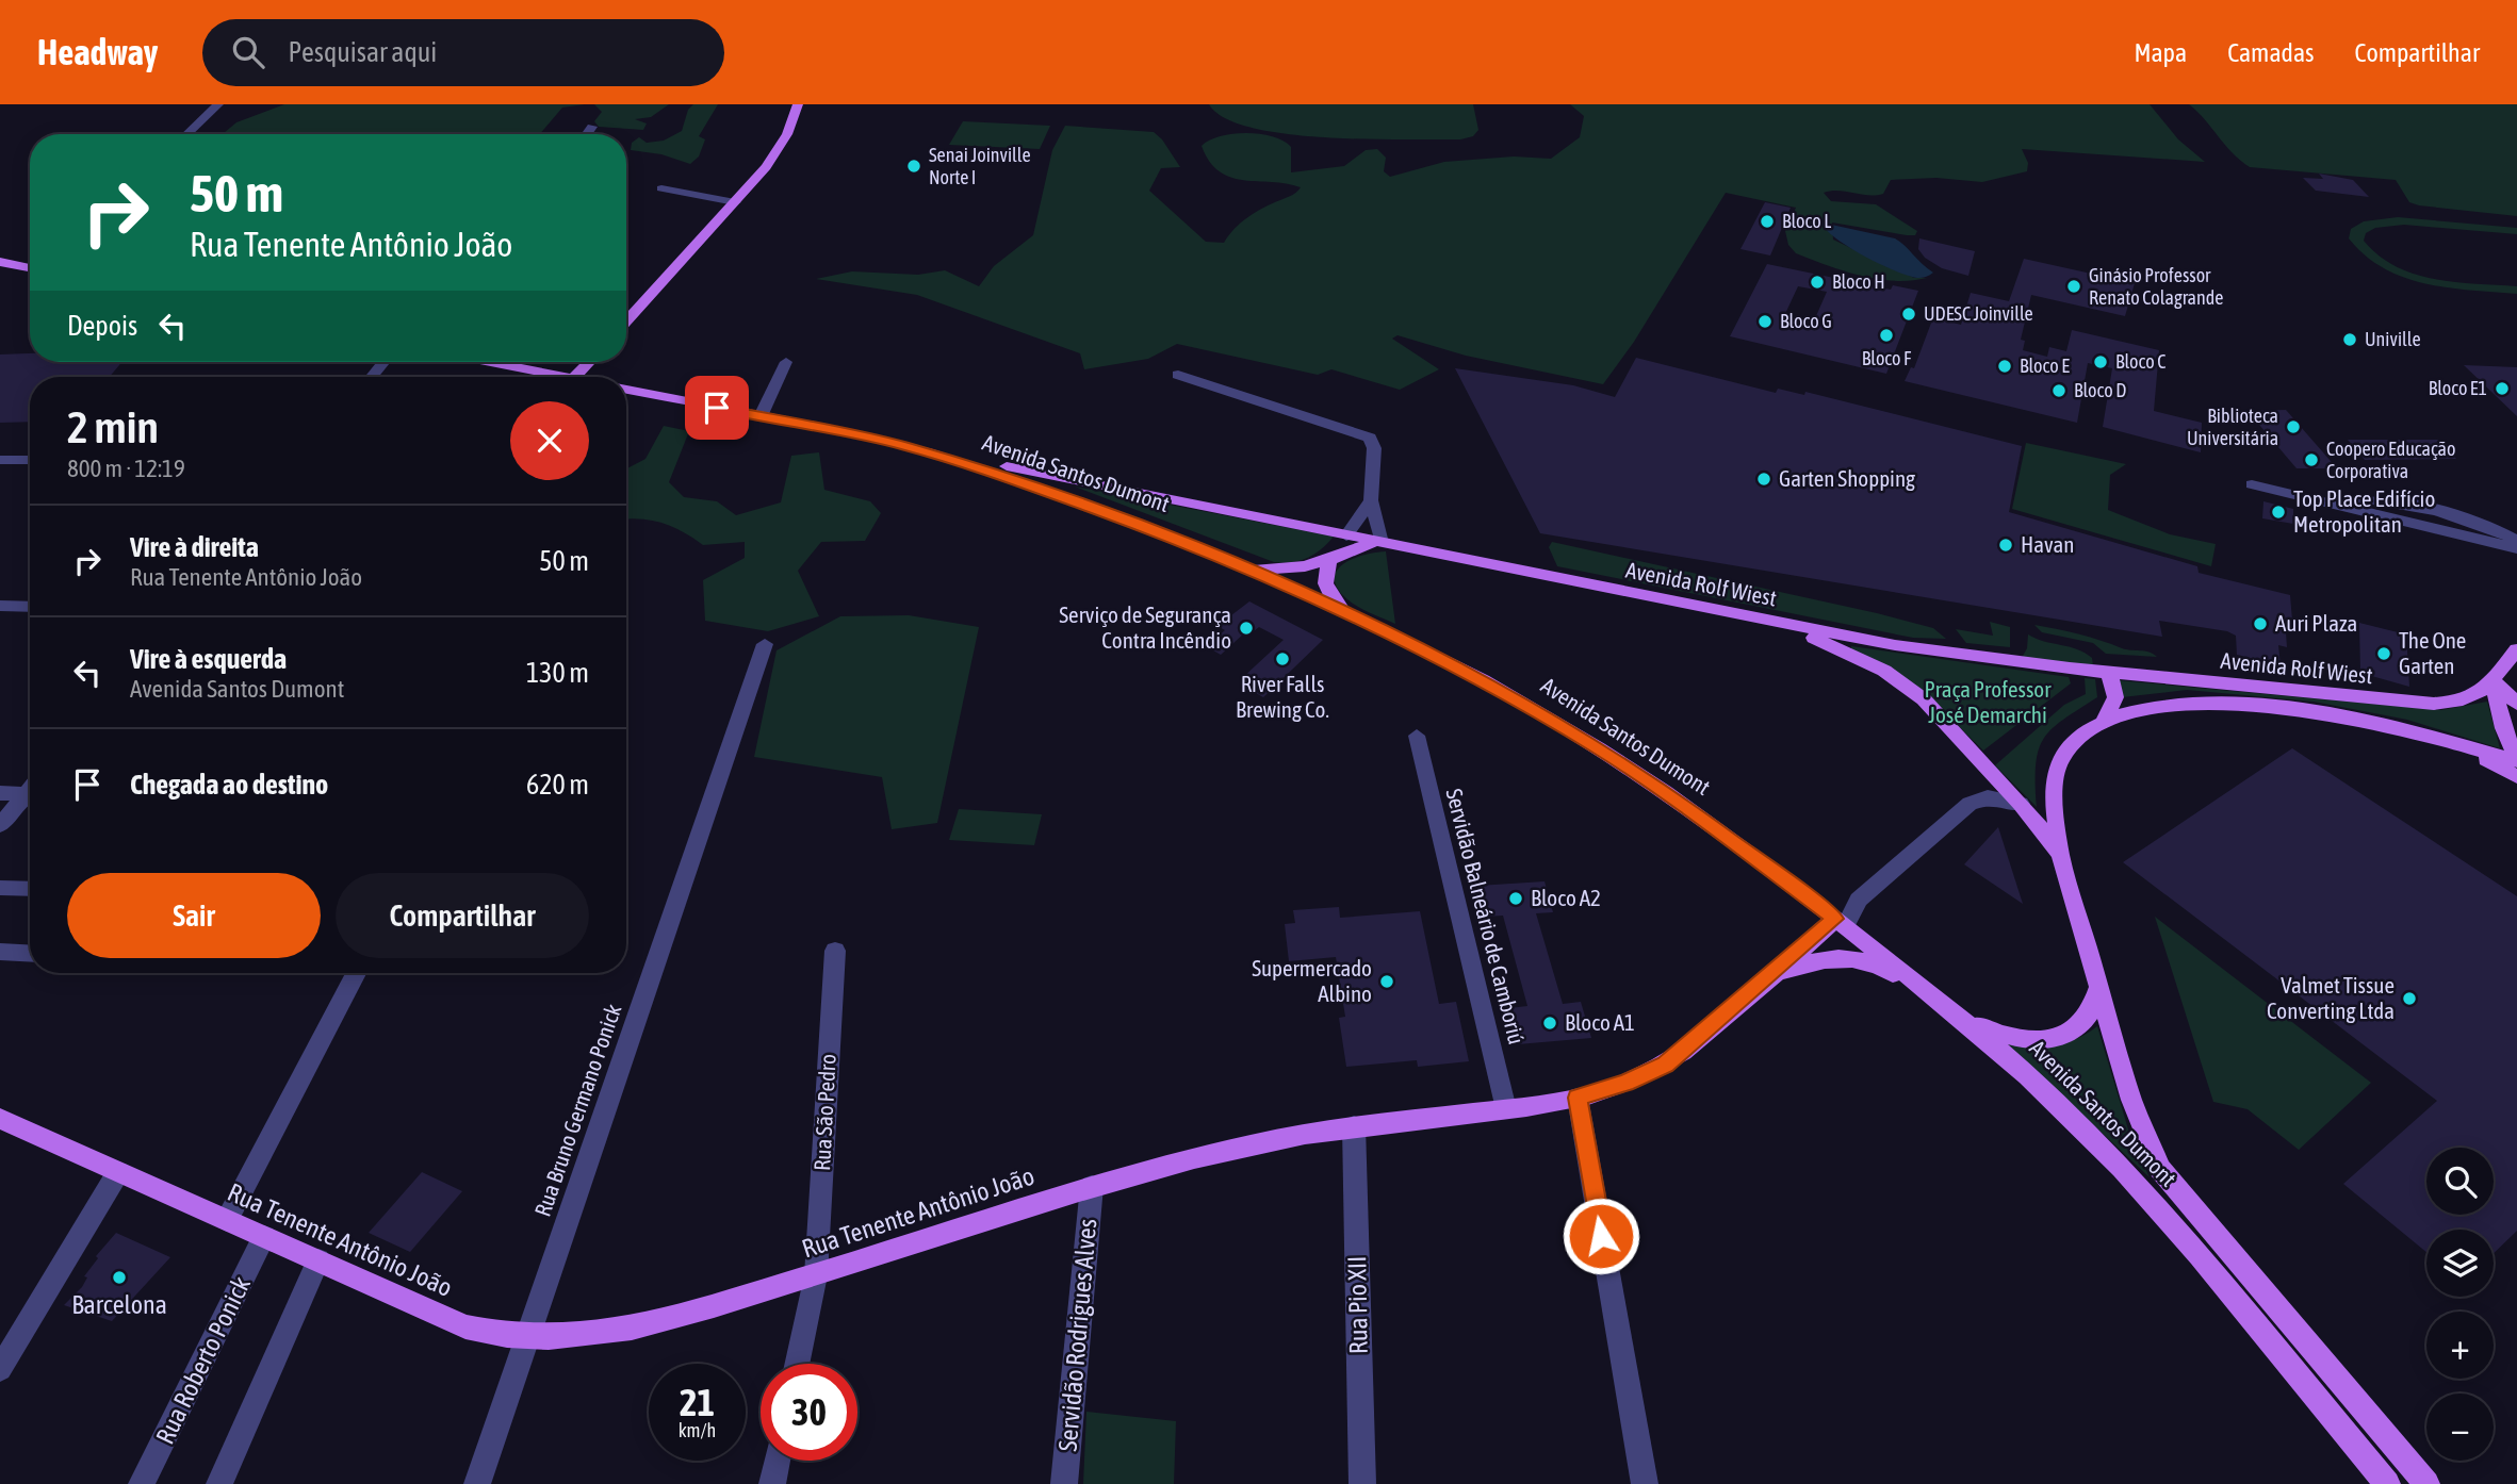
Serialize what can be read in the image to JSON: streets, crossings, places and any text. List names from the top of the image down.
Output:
{
  "streets": {
    "main road": ["Avenida Santos Dumont", "Avenida Rolf Wiest", "Rua Tenente Antônio João"],
    "street": [
      "Servidão Balneário de Camboriú",
      "Rua Bruno Germano Ponick",
      "Rua São Pedro",
      "Rua Pio XII",
      "Servidão Rodrigues Alves",
      "Rua Roberto Ponick"
    ]
  },
  "crossings": [
    ["Avenida Santos Dumont", "Avenida Rolf Wiest"],
    ["Avenida Santos Dumont", "Rua Tenente Antônio João"],
    ["Servidão Balneário de Camboriú", "Rua Tenente Antônio João"],
    ["Rua Bruno Germano Ponick", "Rua Tenente Antônio João"],
    ["Rua São Pedro", "Rua Tenente Antônio João"],
    ["Rua Tenente Antônio João", "Rua Pio XII"],
    ["Rua Tenente Antônio João", "Servidão Rodrigues Alves"],
    ["Rua Tenente Antônio João", "Rua Roberto Ponick"]
  ],
  "parks": ["Praça Professor José Demarchi"],
  "places": [
    "Senai Joinville Norte I",
    "Bloco L",
    "Bloco H",
    "Ginásio Professor Renato Colagrande",
    "UDESC Joinville",
    "Bloco G",
    "Bloco F",
    "Univille",
    "Bloco C",
    "Bloco E",
    "Bloco E1",
    "Bloco D",
    "Biblioteca Universitária",
    "Coopero Educação Corporativa",
    "Garten Shopping",
    "Top Place Edifício Metropolitan",
    "Havan",
    "Auri Plaza",
    "Serviço de Segurança Contra Incêndio",
    "The One Garten",
    "River Falls Brewing Co.",
    "Bloco A2",
    "Supermercado Albino",
    "Valmet Tissue Converting Ltda",
    "Bloco A1",
    "Barcelona"
  ],
  "page": {
    "header": "Headway",
    "search": "Pesquisar aqui",
    "nav": ["Mapa", "Camadas", "Compartilhar"],
    "turn": ["50 m", "Rua Tenente Antônio João"],
    "then": "Depois",
    "heading": ["2 min", "800 m · 12:19"],
    "list": [
      {
        "name": "Vire à direita",
        "note": "Rua Tenente Antônio João",
        "value": "50 m"
      },
      {
        "name": "Vire à esquerda",
        "note": "Avenida Santos Dumont",
        "value": "130 m"
      },
      {
        "name": "Chegada ao destino",
        "value": "620 m"
      }
    ],
    "buttons": ["Sair", "Compartilhar"],
    "map_buttons": ["+", "−"],
    "speed": "21 km/h",
    "limit": "30"
  }
}
